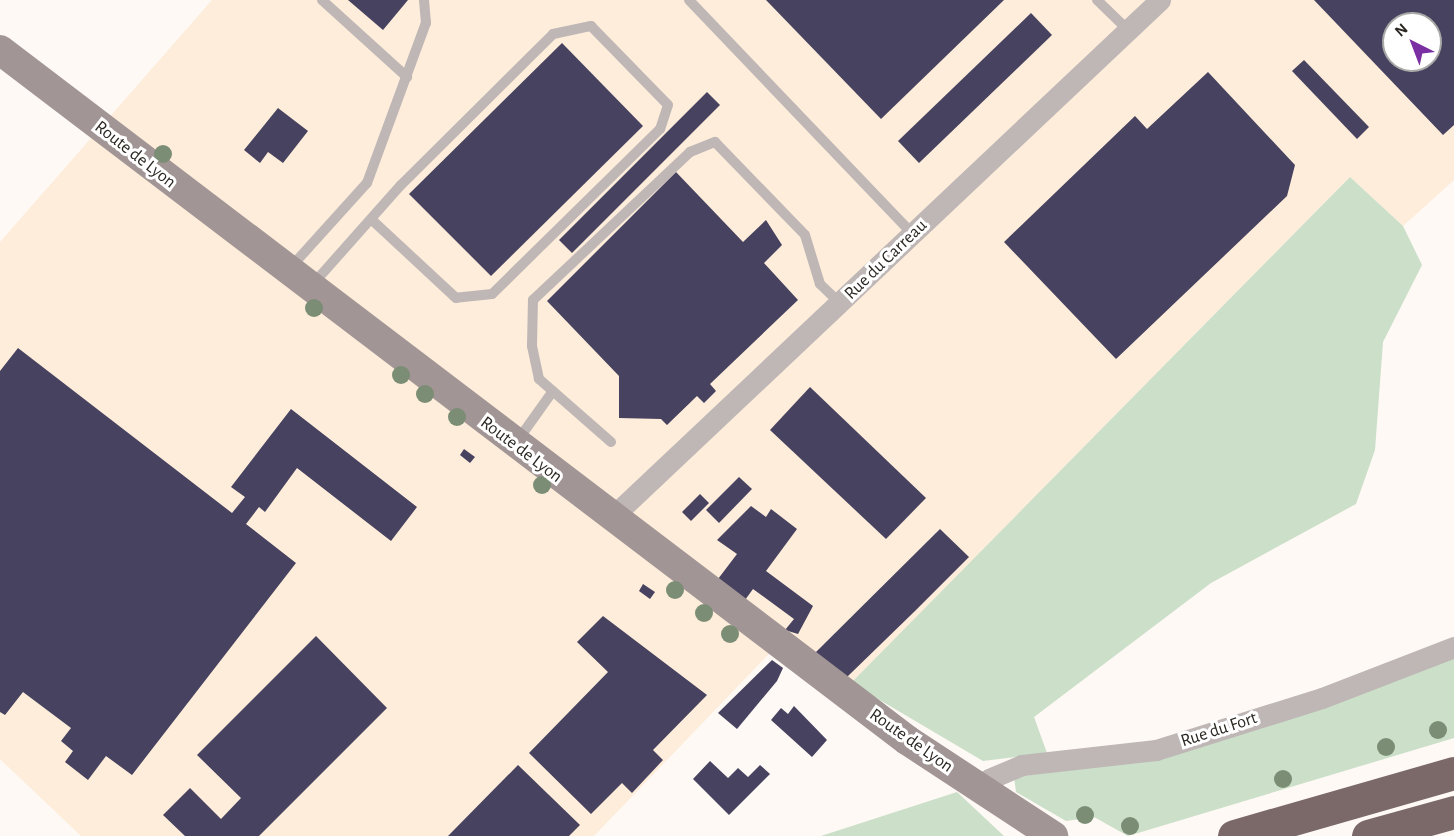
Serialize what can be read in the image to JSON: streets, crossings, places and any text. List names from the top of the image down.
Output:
{
  "streets": {
    "street": ["Route de Lyon", "Rue du Carreau", "Rue du Fort"]
  },
  "crossings": [
    ["Route de Lyon", "Rue du Carreau"],
    ["Route de Lyon", "Rue du Fort"]
  ],
  "north": "top left"
}
